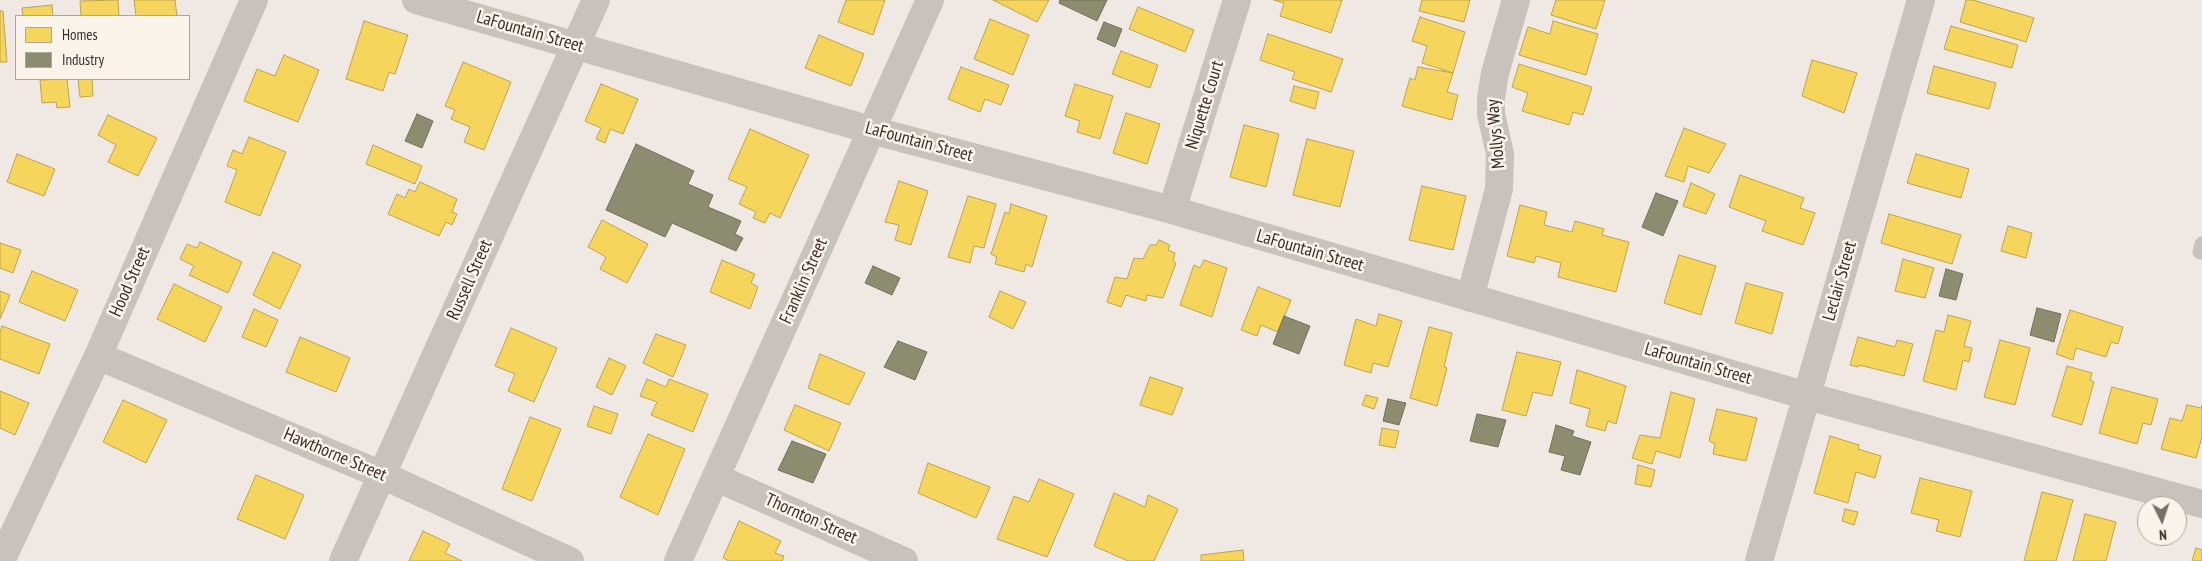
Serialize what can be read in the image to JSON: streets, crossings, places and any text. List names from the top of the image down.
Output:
{
  "streets": {
    "street": [
      "LaFountain Street",
      "Niquette Court",
      "Mollys Way",
      "Russell Street",
      "Franklin Street",
      "Leclair Street",
      "Hood Street",
      "Hawthorne Street",
      "Thornton Street"
    ]
  },
  "crossings": [
    ["LaFountain Street", "Niquette Court"],
    ["LaFountain Street", "Mollys Way"],
    ["LaFountain Street", "Russell Street"],
    ["LaFountain Street", "Franklin Street"],
    ["LaFountain Street", "Leclair Street"],
    ["Russell Street", "Hawthorne Street"],
    ["Franklin Street", "Thornton Street"],
    ["Hood Street", "Hawthorne Street"]
  ],
  "legend": ["Homes", "Industry"],
  "north": "bottom"
}
